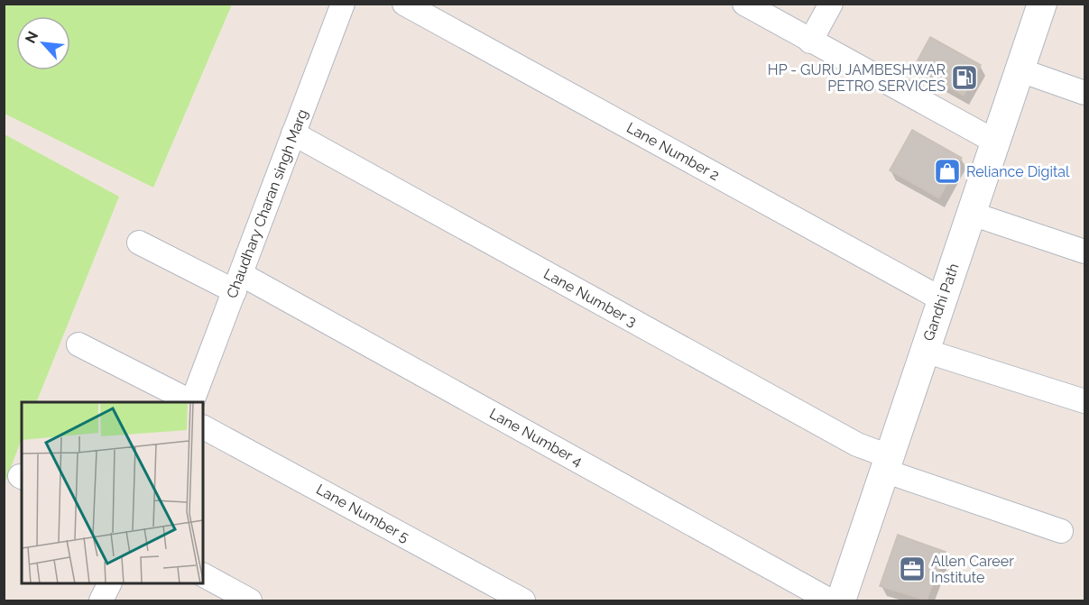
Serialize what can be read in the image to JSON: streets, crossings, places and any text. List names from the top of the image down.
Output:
{
  "streets": {
    "street": [
      "Lane Number 2",
      "Chaudhary Charan singh Marg",
      "Lane Number 3",
      "Gandhi Path",
      "Lane Number 4",
      "Lane Number 5"
    ]
  },
  "crossings": [
    ["Lane Number 2", "Gandhi Path"],
    ["Chaudhary Charan singh Marg", "Lane Number 3"],
    ["Chaudhary Charan singh Marg", "Lane Number 4"],
    ["Lane Number 3", "Gandhi Path"]
  ],
  "places": {
    "fuel station": ["HP - GURU JAMBESHWAR PETRO SERVICES"],
    "shop": ["Reliance Digital"],
    "office": ["Allen Career Institute"]
  },
  "north": "top left"
}
